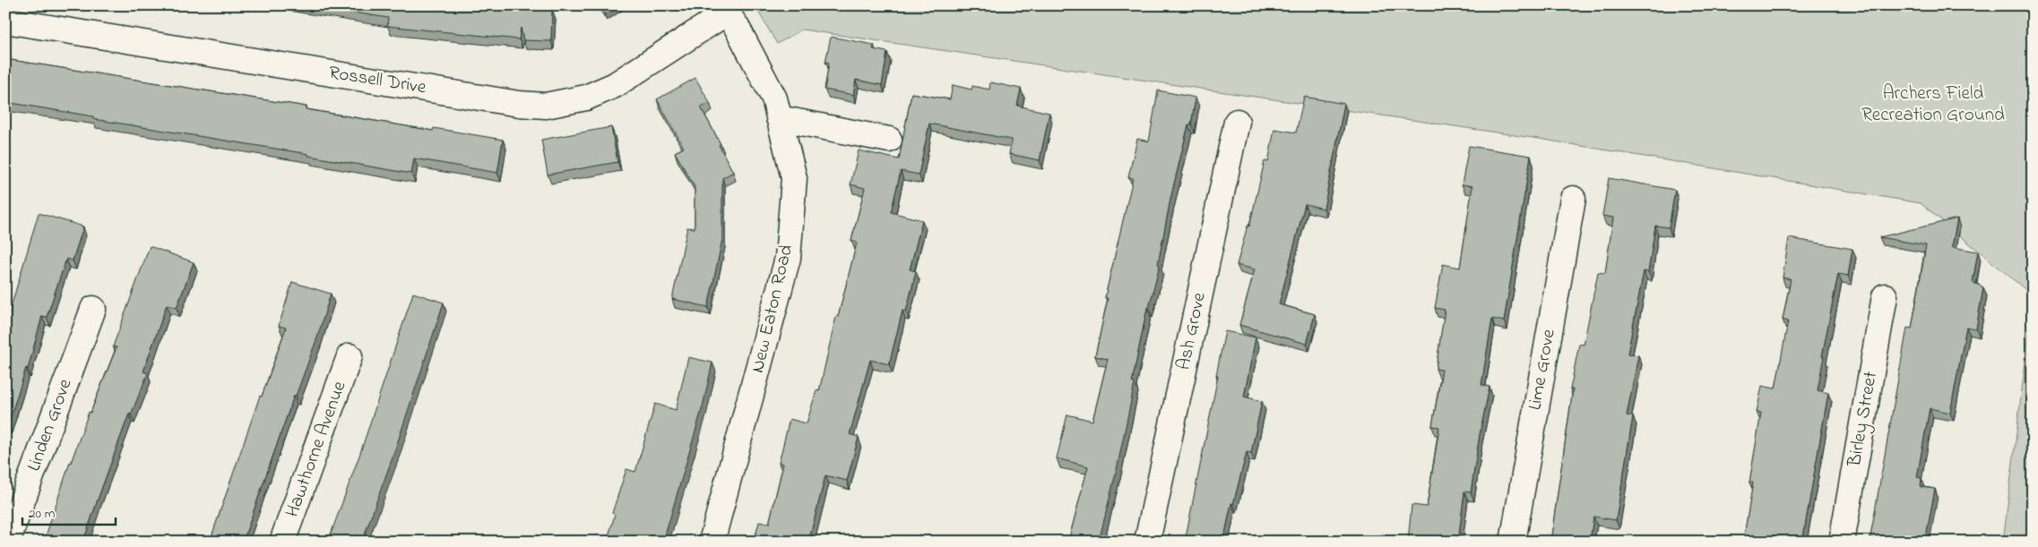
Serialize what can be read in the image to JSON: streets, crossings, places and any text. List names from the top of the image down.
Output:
{
  "streets": {
    "street": [
      "Rossell Drive",
      "New Eaton Road",
      "Ash Grove",
      "Lime Grove",
      "Birley Street",
      "Linden Grove",
      "Hawthorne Avenue"
    ]
  },
  "crossings": [
    ["Rossell Drive", "New Eaton Road"]
  ],
  "parks": ["Archers Field Recreation Ground"],
  "scale_bar": "20 m"
}
